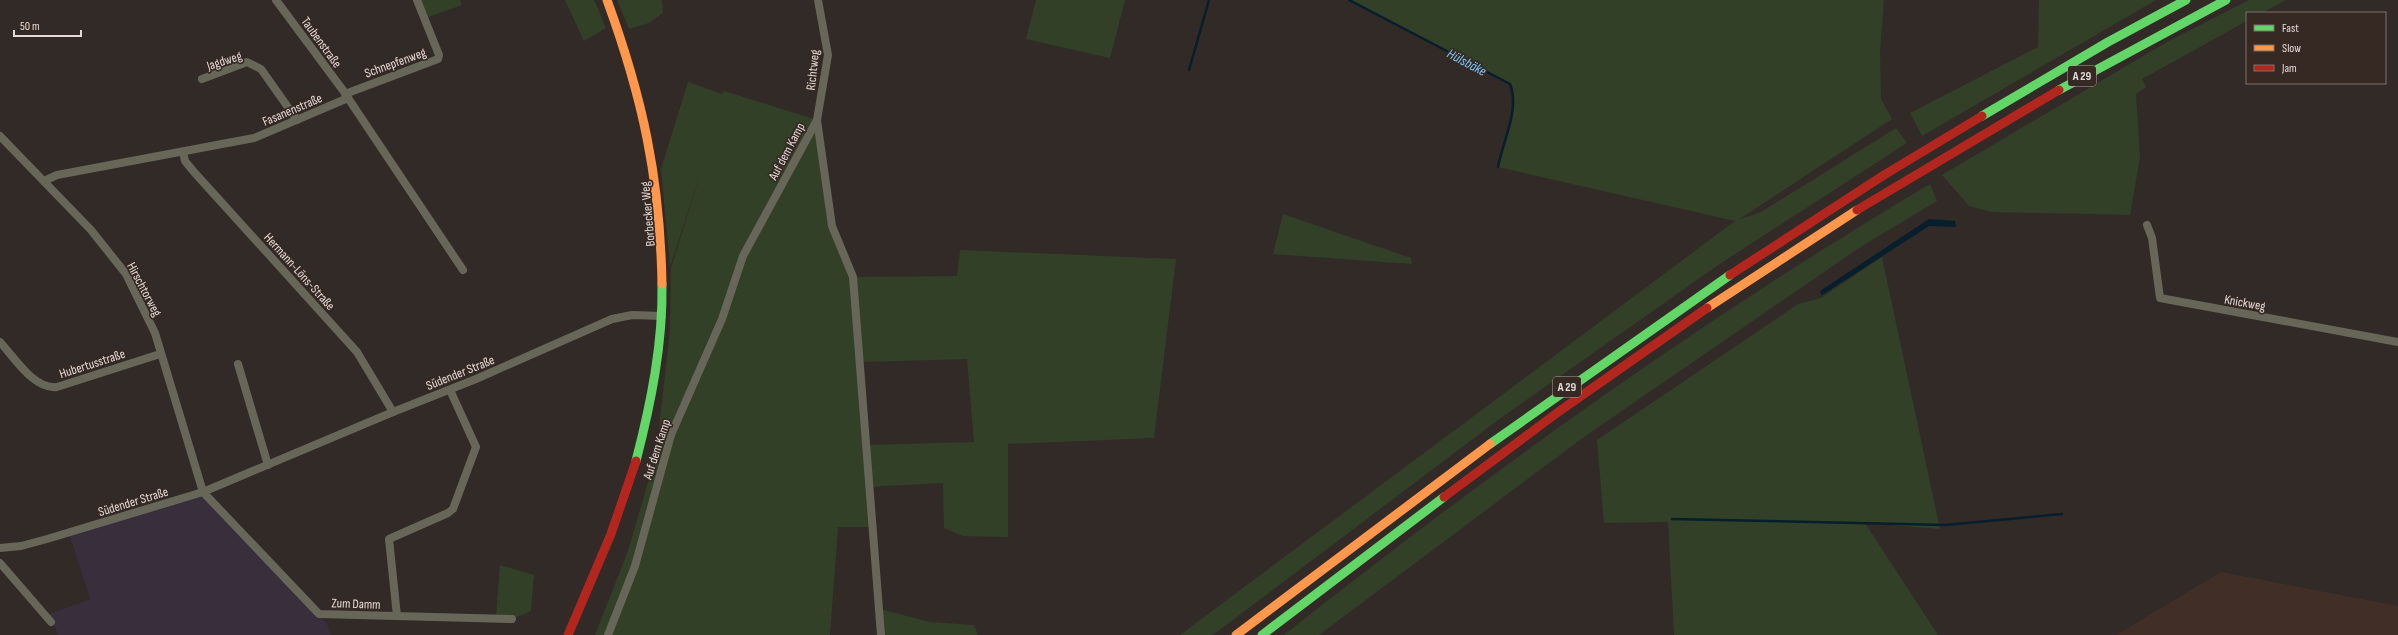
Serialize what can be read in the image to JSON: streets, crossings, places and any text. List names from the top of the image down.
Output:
{
  "streets": {
    "main road": ["A 29", "Borbecker Weg"],
    "street": [
      "Taubenstraße",
      "Jagdweg",
      "Schnepfenweg",
      "Richtweg",
      "Fasanenstraße",
      "Auf dem Kamp",
      "Hermann-Löns-Straße",
      "Hirschtorweg",
      "Knickweg",
      "Hubertusstraße",
      "Südender Straße",
      "Zum Damm"
    ]
  },
  "crossings": [
    ["Taubenstraße", "Schnepfenweg"],
    ["Taubenstraße", "Fasanenstraße"],
    ["Jagdweg", "Fasanenstraße"],
    ["Schnepfenweg", "Fasanenstraße"],
    ["Richtweg", "Auf dem Kamp"],
    ["Fasanenstraße", "Hermann-Löns-Straße"],
    ["Fasanenstraße", "Hirschtorweg"],
    ["Borbecker Weg", "Südender Straße"],
    ["Hermann-Löns-Straße", "Südender Straße"],
    ["Hirschtorweg", "Hubertusstraße"],
    ["Hirschtorweg", "Südender Straße"],
    ["Hirschtorweg", "Zum Damm"],
    ["Südender Straße", "Zum Damm"]
  ],
  "water": ["Hülsbäke"],
  "legend": ["Fast", "Slow", "Jam"],
  "scale_bar": "50 m"
}
